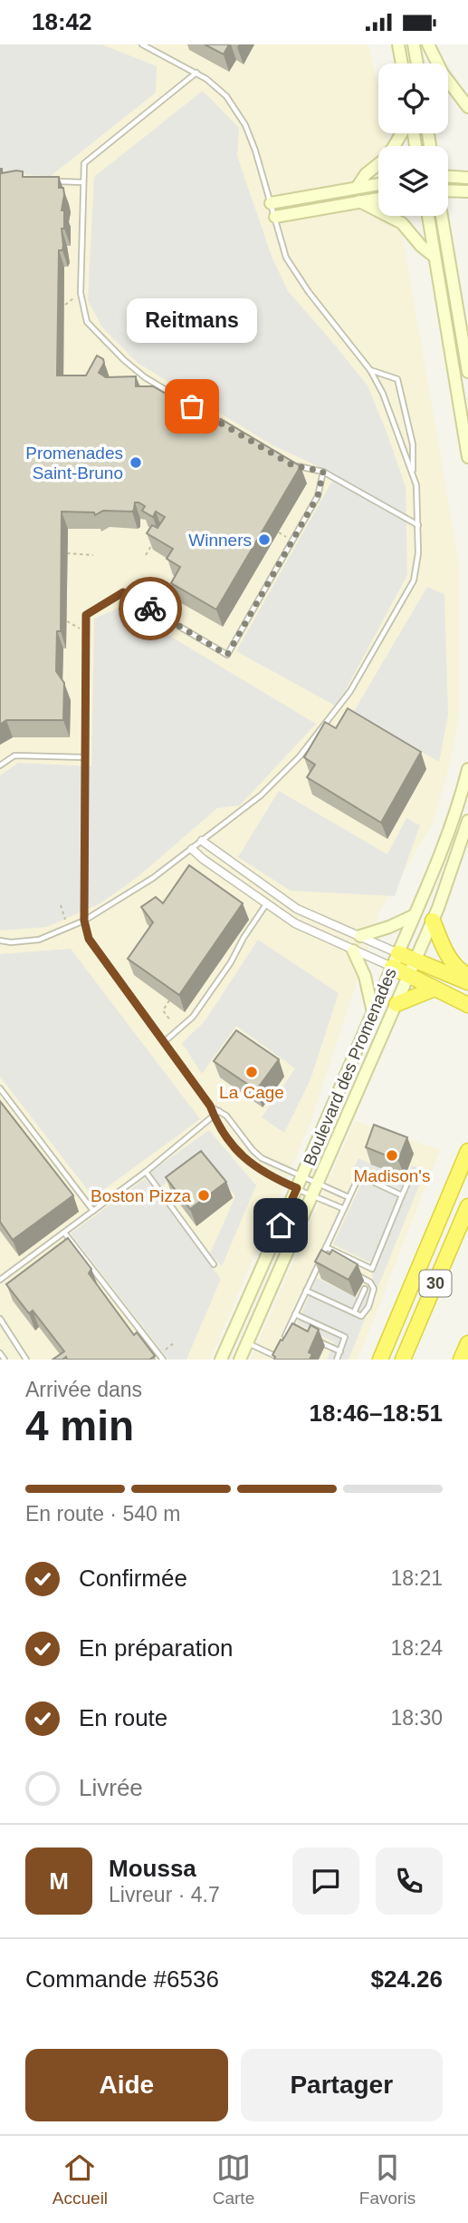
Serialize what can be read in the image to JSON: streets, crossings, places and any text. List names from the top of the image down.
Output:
{
  "streets": {
    "highway": ["30"],
    "street": ["Boulevard des Promenades"]
  },
  "places": [
    "Reitmans",
    "Promenades Saint-Bruno",
    "Winners",
    "La Cage",
    "Madison's",
    "Boston Pizza"
  ],
  "page": {
    "status": "18:42",
    "bubble": "Reitmans",
    "heading": ["4 min", "Arrivée dans", "18:46–18:51"],
    "panel": [
      "Moussa",
      "Livreur · 4.7",
      "Commande #6536",
      "$24.26"
    ],
    "bar": "En route · 540 m",
    "list": [
      ["Confirmée", "18:21"],
      ["En préparation", "18:24"],
      ["En route", "18:30"],
      "Livrée"
    ],
    "round": "M",
    "buttons": ["Aide", "Partager"],
    "tabs": ["Accueil", "Carte", "Favoris"]
  }
}
